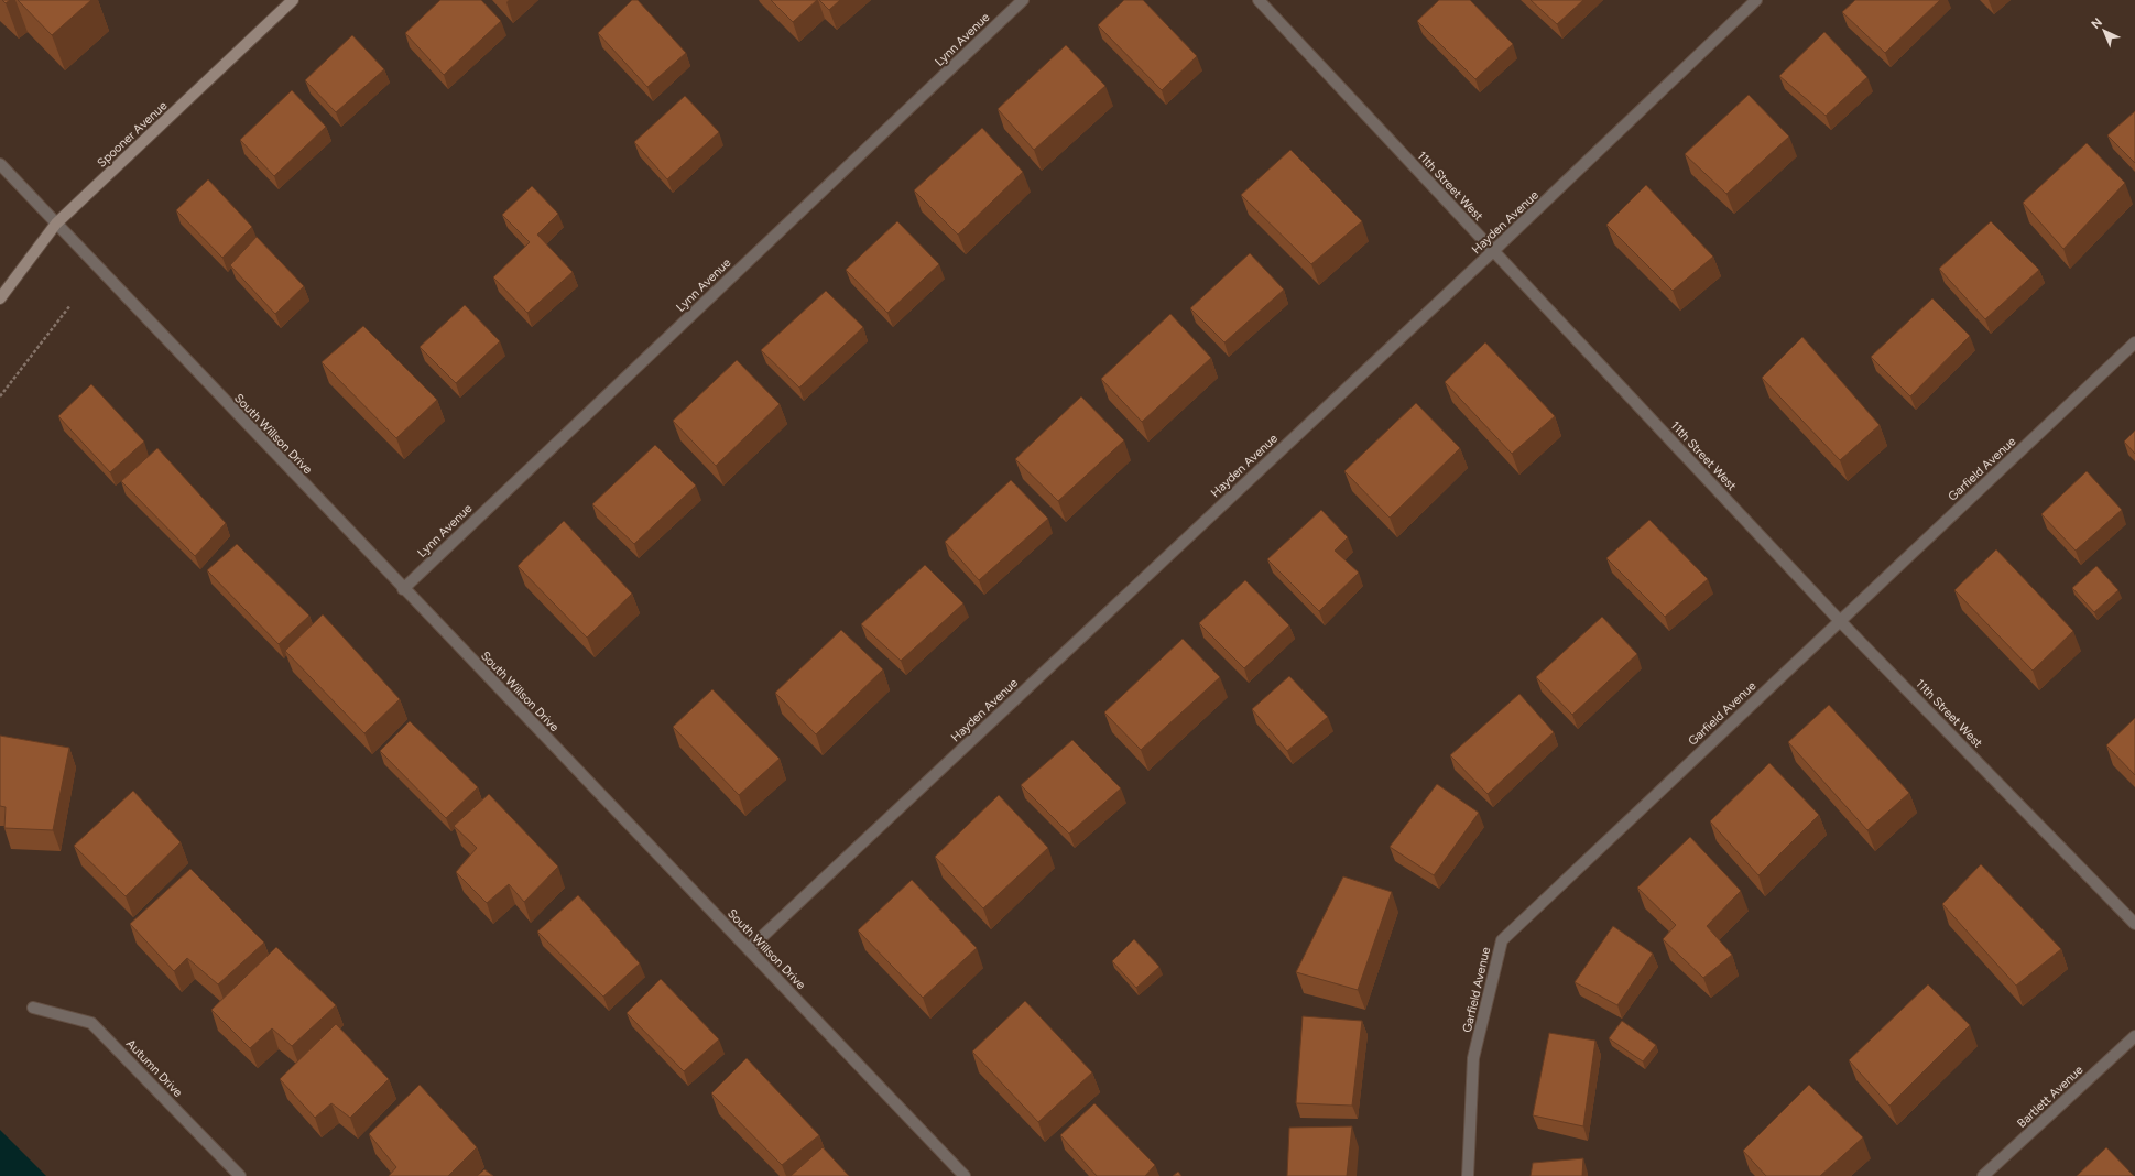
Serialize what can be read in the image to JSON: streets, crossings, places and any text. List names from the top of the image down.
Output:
{
  "streets": {
    "street": [
      "Lynn Avenue",
      "Spooner Avenue",
      "11th Street West",
      "Hayden Avenue",
      "South Willson Drive",
      "Garfield Avenue",
      "Autumn Drive",
      "Bartlett Avenue"
    ]
  },
  "crossings": [
    ["Lynn Avenue", "South Willson Drive"],
    ["Spooner Avenue", "South Willson Drive"],
    ["11th Street West", "Hayden Avenue"],
    ["11th Street West", "Garfield Avenue"],
    ["Hayden Avenue", "South Willson Drive"]
  ],
  "north": "top left"
}
